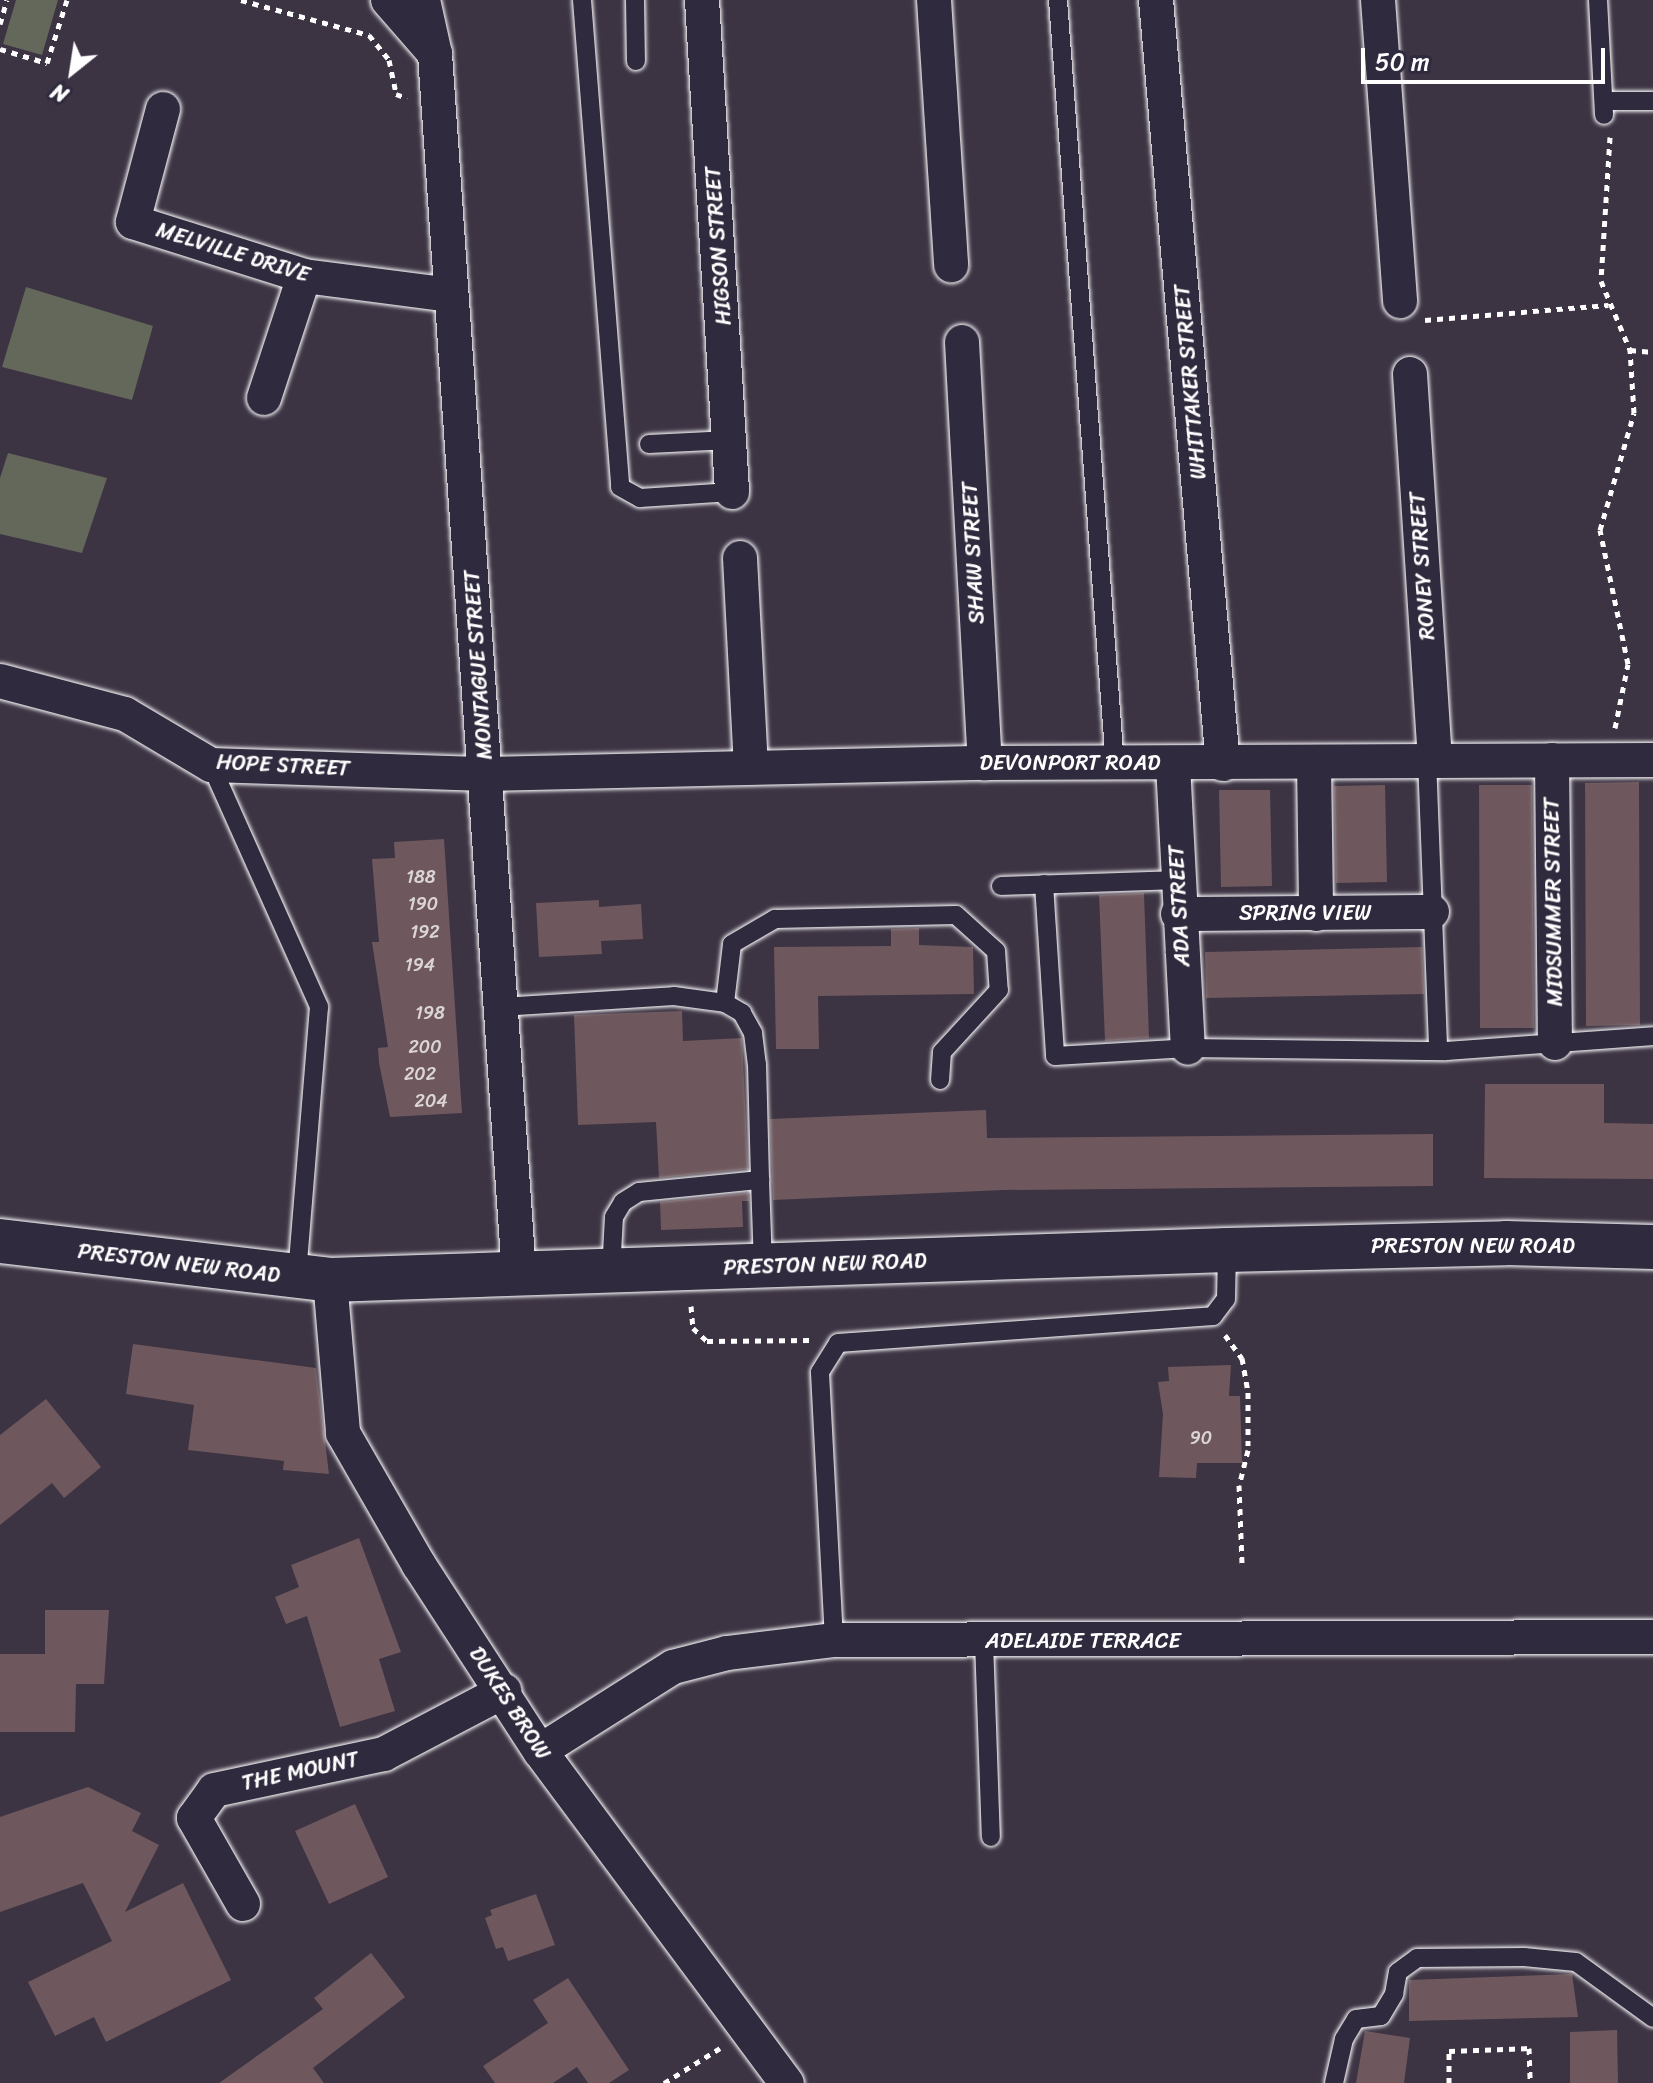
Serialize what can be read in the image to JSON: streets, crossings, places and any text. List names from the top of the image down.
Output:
{
  "streets": {
    "highway": ["PRESTON NEW ROAD"],
    "street": [
      "HIGSON STREET",
      "MELVILLE DRIVE",
      "WHITTAKER STREET",
      "SHAW STREET",
      "RONEY STREET",
      "MONTAGUE STREET",
      "DEVONPORT ROAD",
      "HOPE STREET",
      "MIDSUMMER STREET",
      "ADA STREET",
      "SPRING VIEW",
      "ADELAIDE TERRACE",
      "DUKES BROW",
      "THE MOUNT"
    ]
  },
  "crossings": [
    ["MELVILLE DRIVE", "MONTAGUE STREET"],
    ["WHITTAKER STREET", "DEVONPORT ROAD"],
    ["SHAW STREET", "DEVONPORT ROAD"],
    ["RONEY STREET", "DEVONPORT ROAD"],
    ["MONTAGUE STREET", "DEVONPORT ROAD"],
    ["MONTAGUE STREET", "HOPE STREET"],
    ["MONTAGUE STREET", "PRESTON NEW ROAD"],
    ["DEVONPORT ROAD", "HOPE STREET"],
    ["DEVONPORT ROAD", "MIDSUMMER STREET"],
    ["DEVONPORT ROAD", "ADA STREET"],
    ["ADA STREET", "SPRING VIEW"],
    ["PRESTON NEW ROAD", "DUKES BROW"],
    ["ADELAIDE TERRACE", "DUKES BROW"],
    ["DUKES BROW", "THE MOUNT"]
  ],
  "house_numbers": [
    "188",
    "190",
    "192",
    "194",
    "198",
    "200",
    "202",
    "204",
    "90"
  ],
  "scale_bar": "50 m",
  "north": "bottom left"
}
